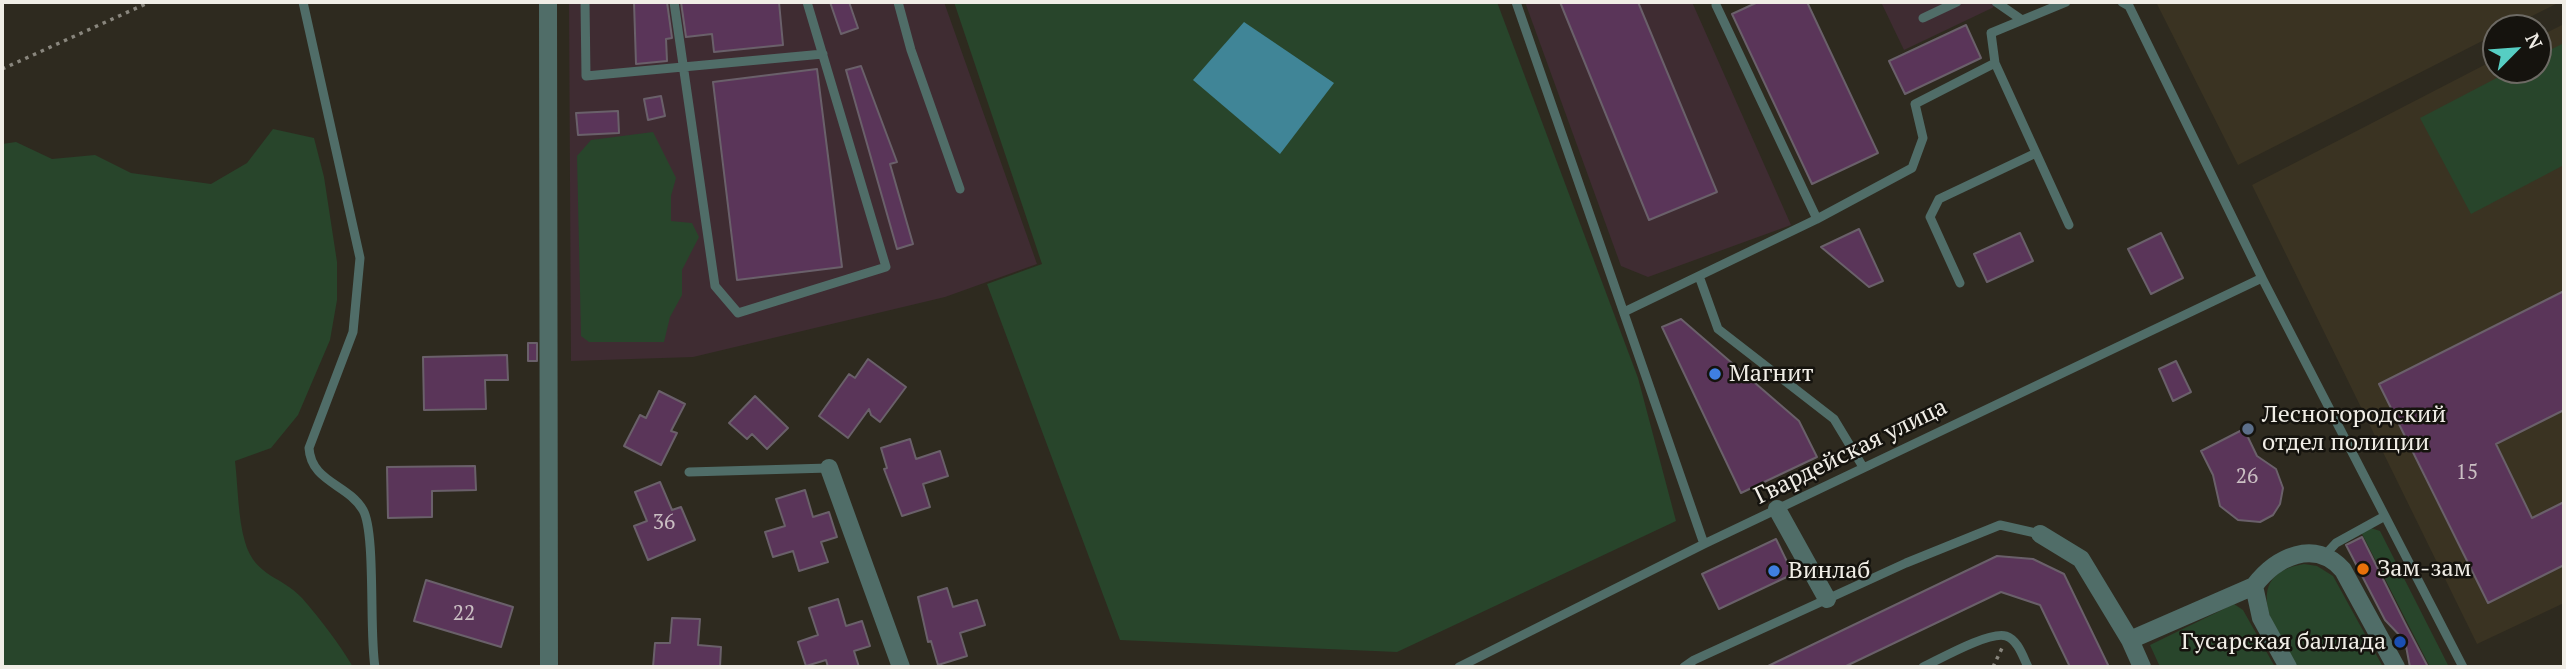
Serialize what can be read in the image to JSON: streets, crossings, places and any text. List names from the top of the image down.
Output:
{
  "streets": {
    "lane": ["Гвардейская улица"]
  },
  "places": [
    "Магнит",
    "Лесногородский отдел полиции",
    "Зам-зам",
    "Винлаб",
    "Гусарская баллада"
  ],
  "house_numbers": [
    "15",
    "26",
    "36",
    "22"
  ],
  "north": "top right"
}
